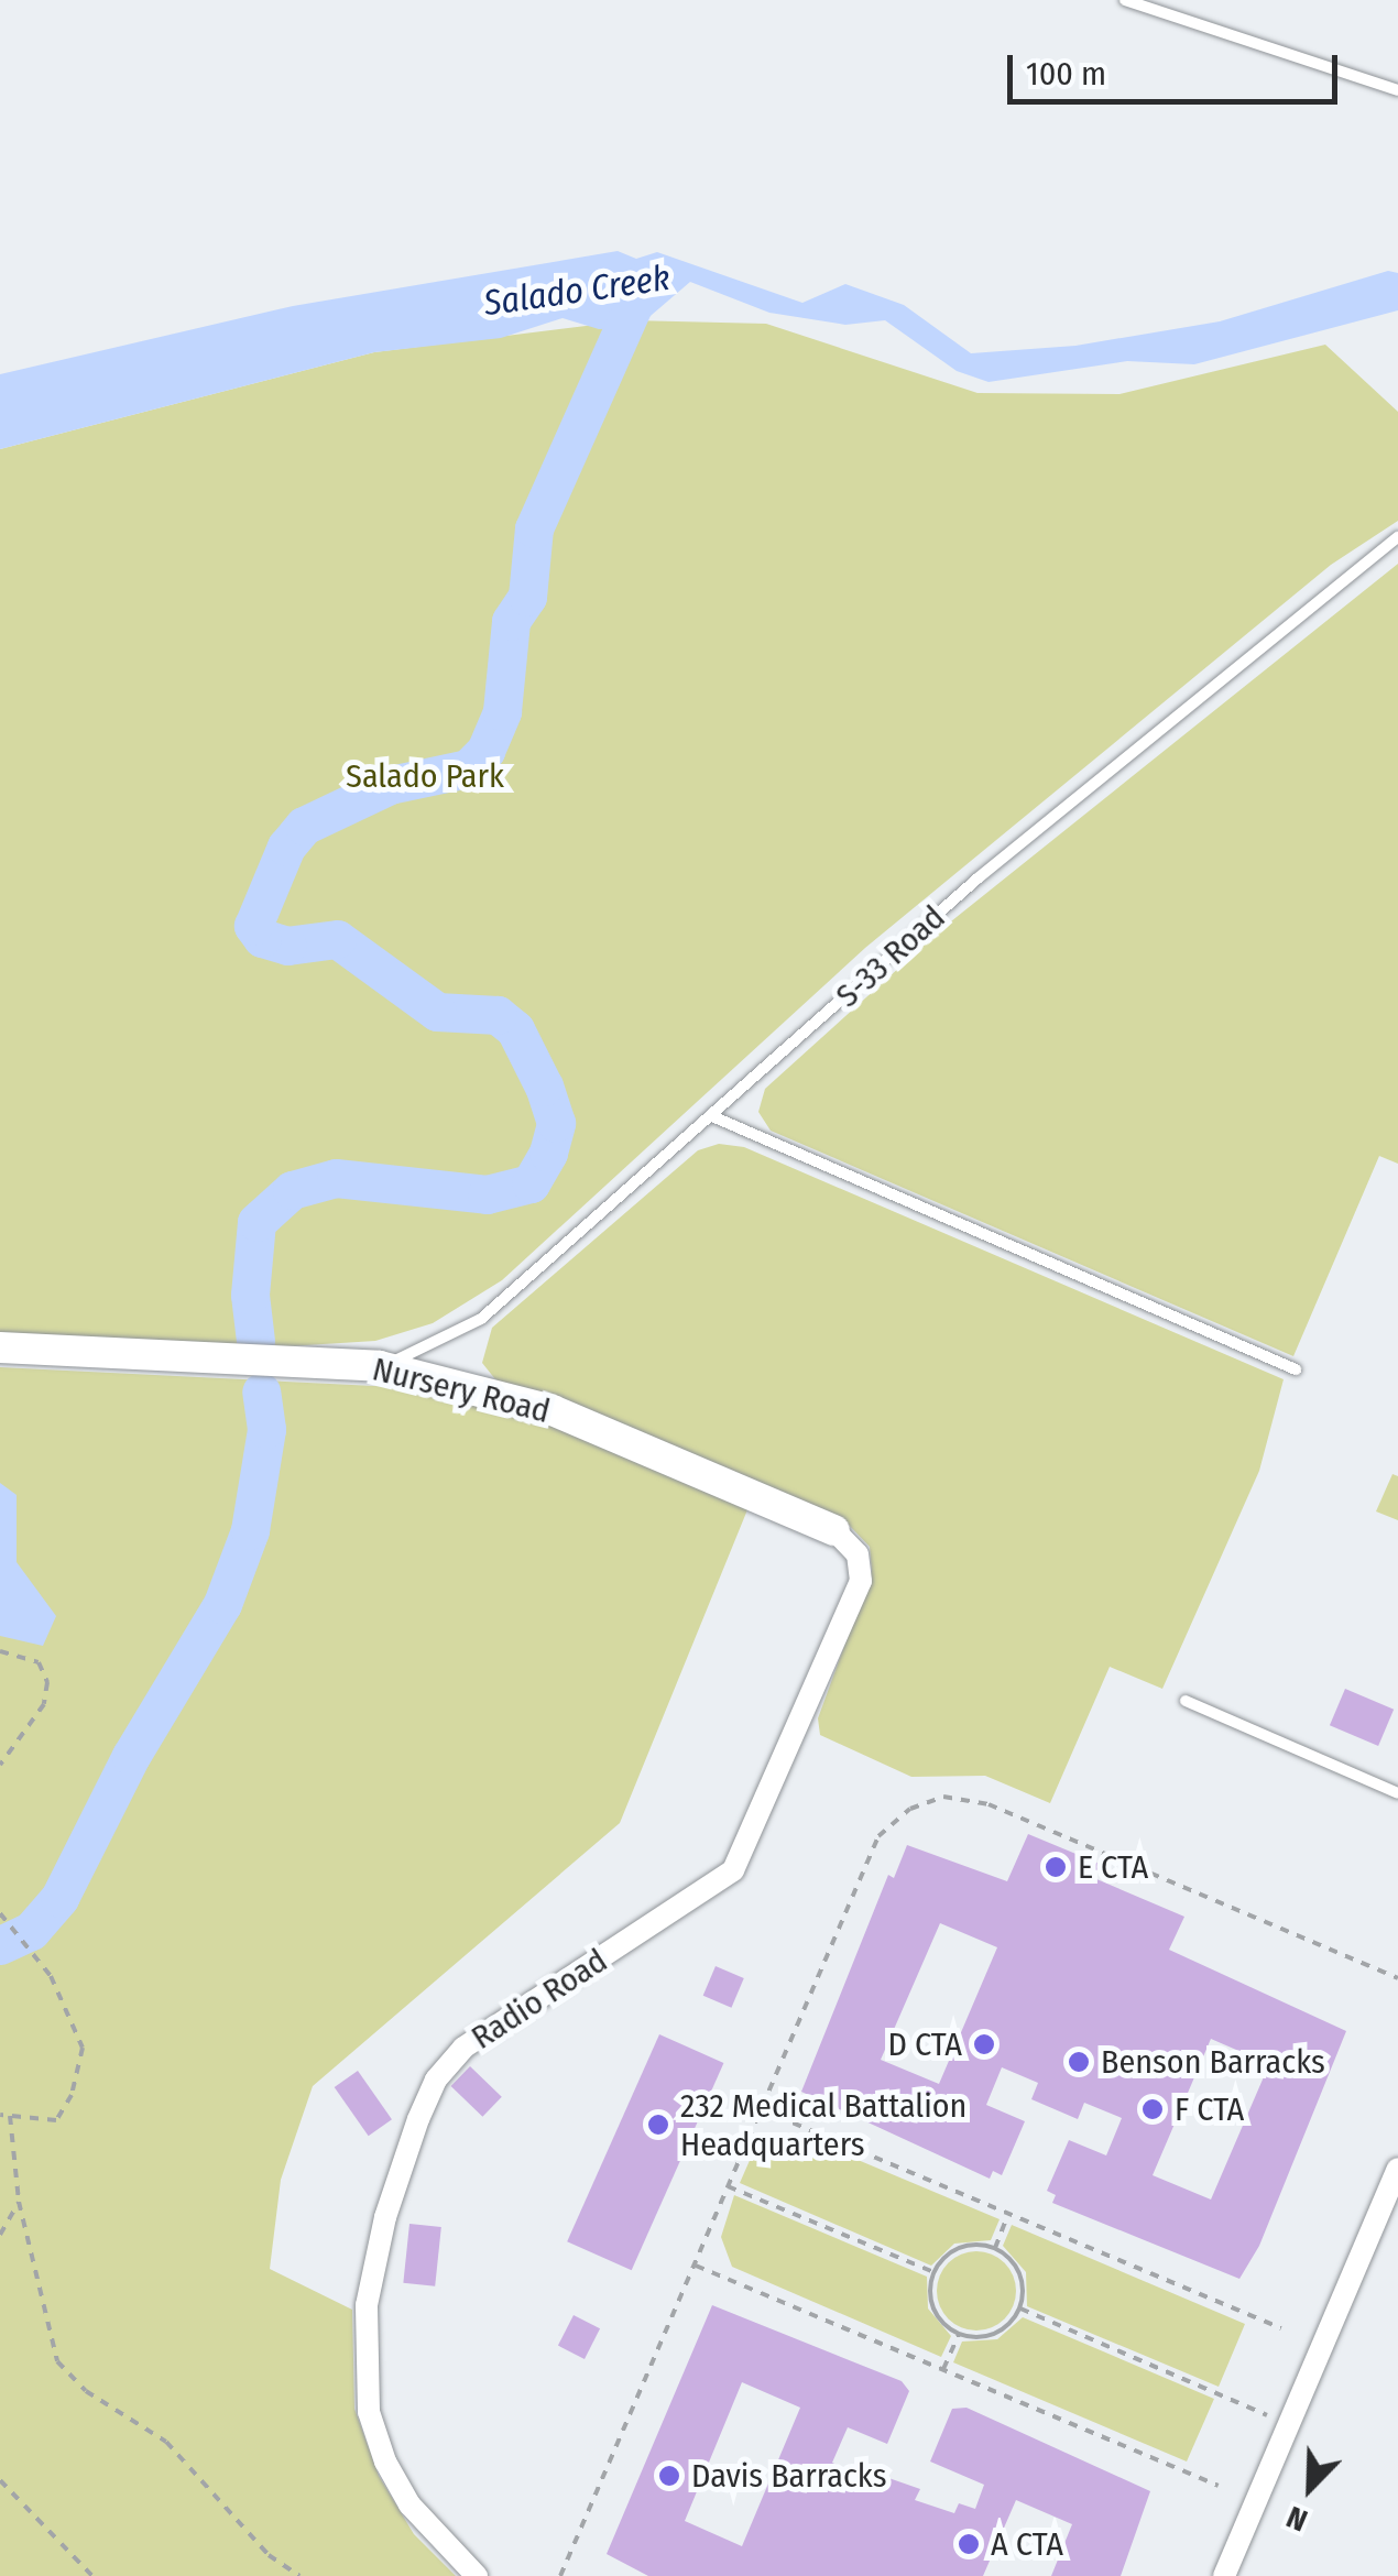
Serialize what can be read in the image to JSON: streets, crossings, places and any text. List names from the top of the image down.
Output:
{
  "streets": {
    "street": ["Nursery Road", "Radio Road"],
    "lane": ["S-33 Road"]
  },
  "crossings": [
    ["S-33 Road", "Nursery Road"],
    ["Nursery Road", "Radio Road"]
  ],
  "water": ["Salado Creek"],
  "parks": ["Salado Park"],
  "places": [
    "E CTA",
    "D CTA",
    "Benson Barracks",
    "F CTA",
    "232 Medical Battalion Headquarters",
    "Davis Barracks",
    "A CTA"
  ],
  "scale_bar": "100 m",
  "north": "bottom left"
}
